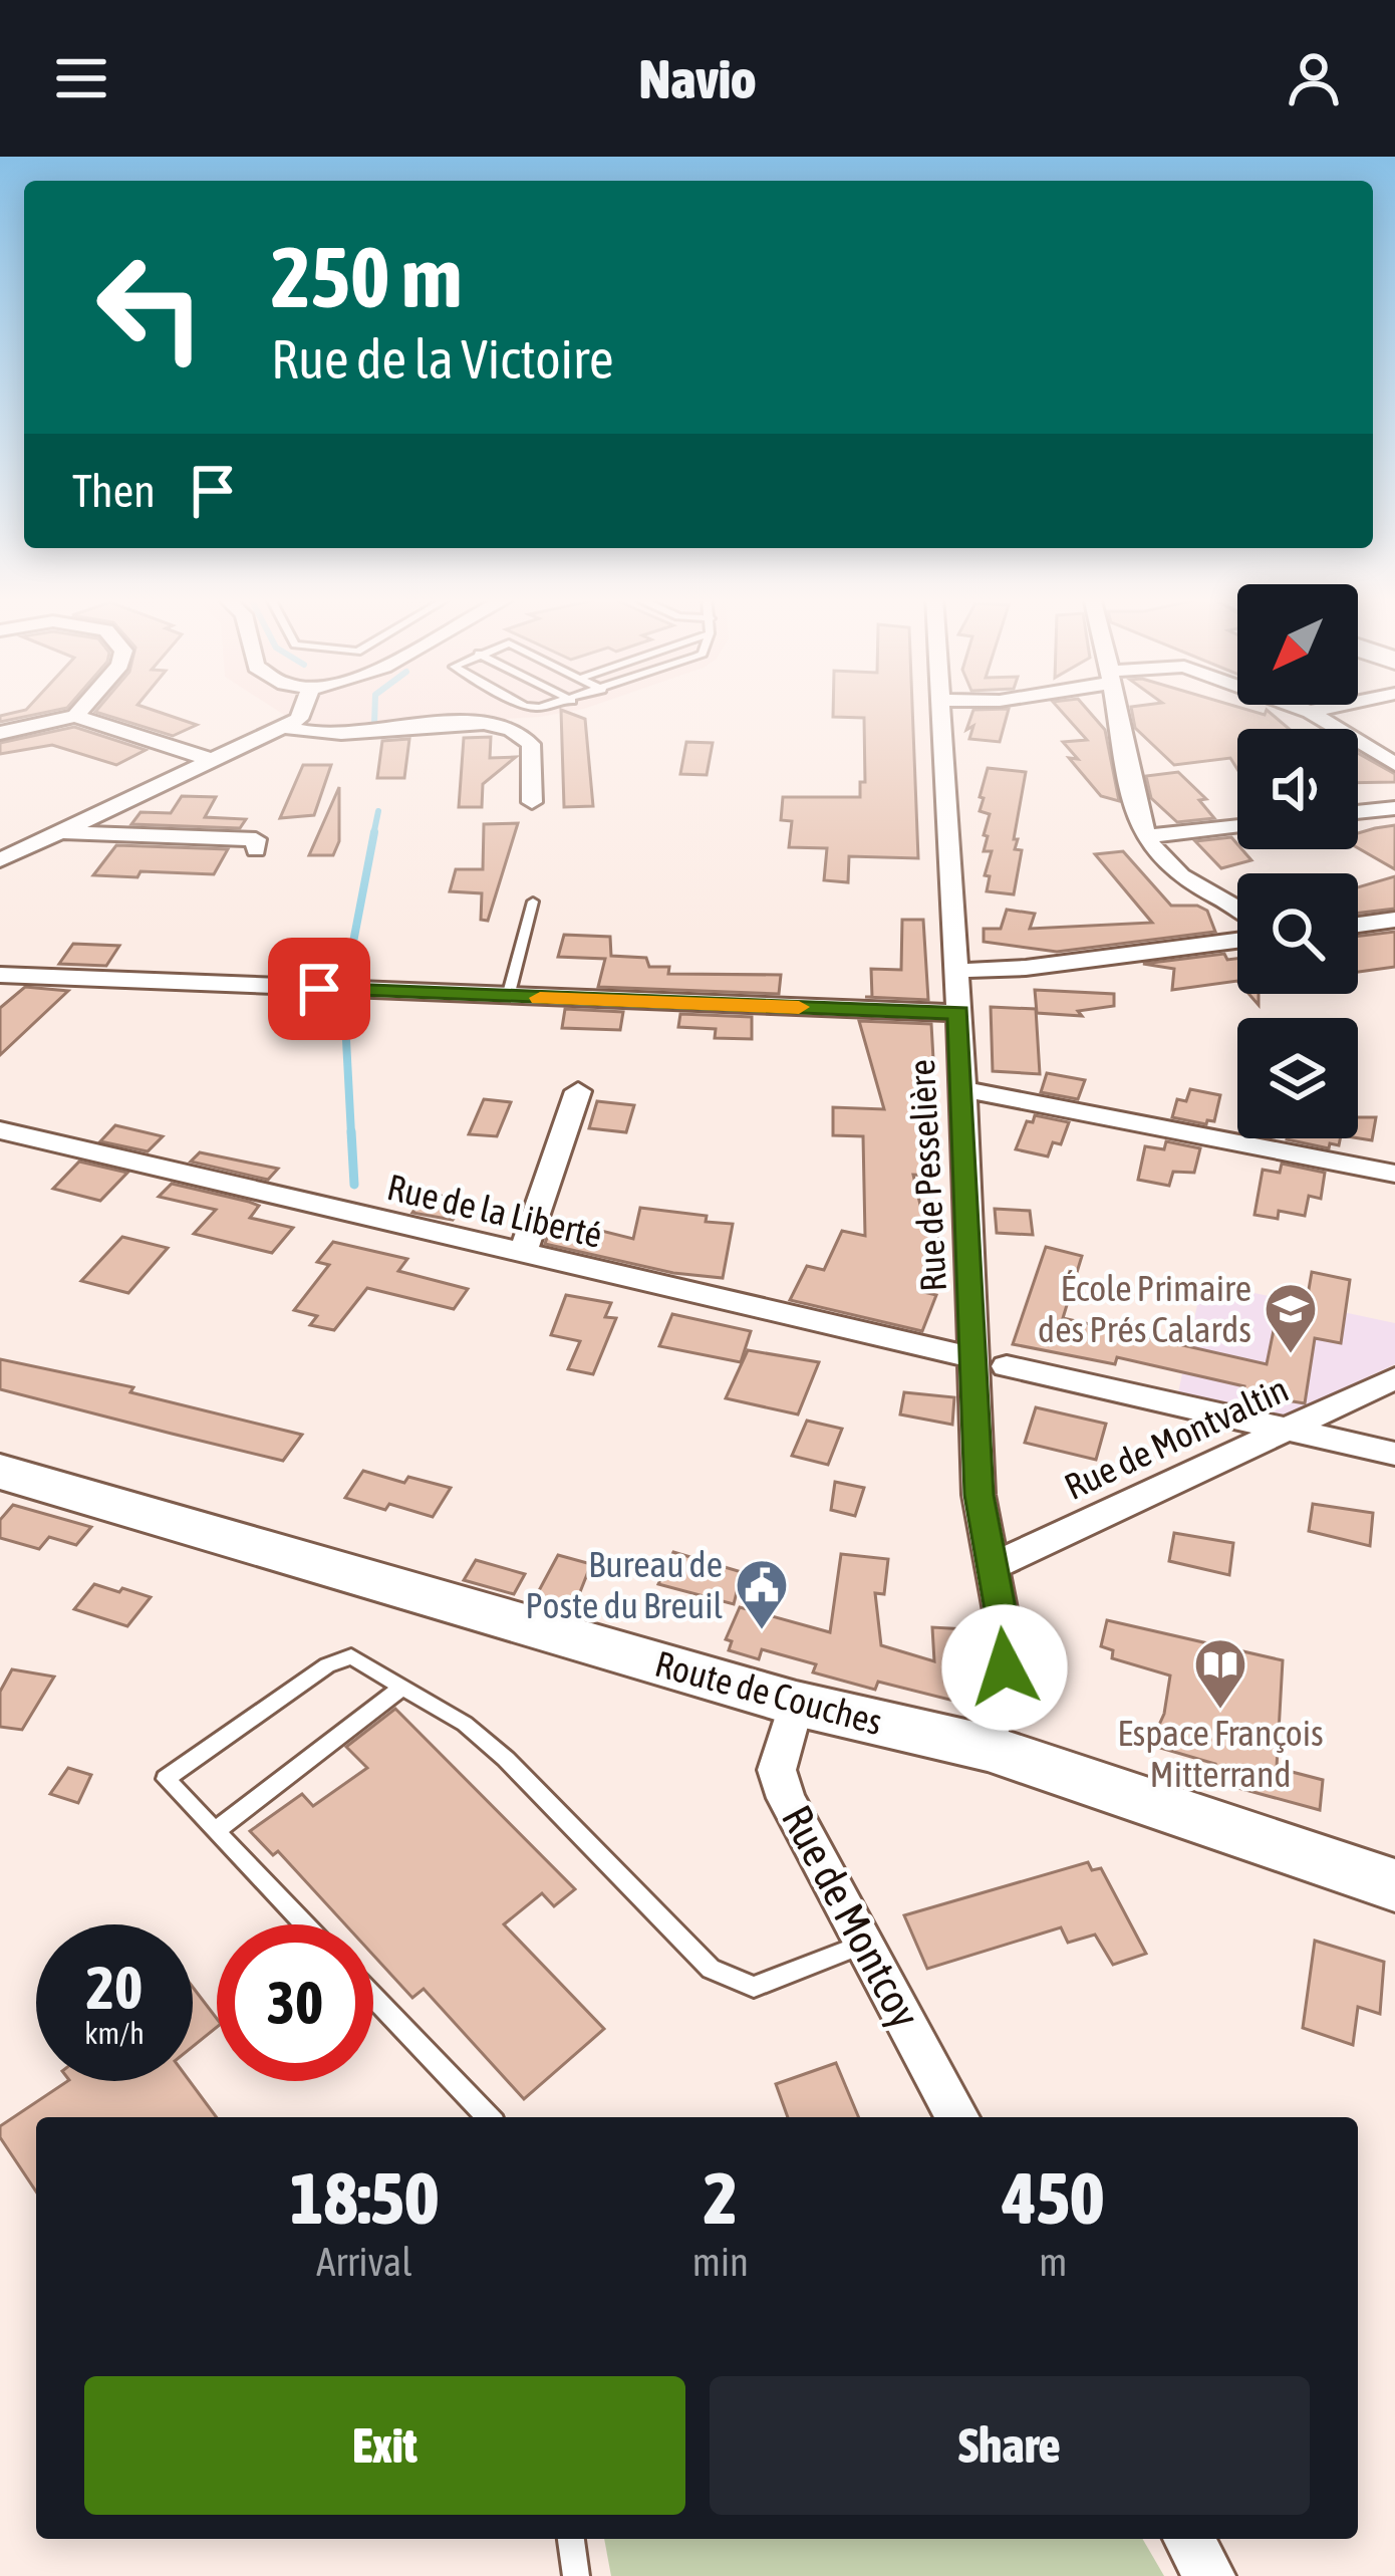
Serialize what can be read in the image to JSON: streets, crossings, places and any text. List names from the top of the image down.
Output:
{
  "streets": {
    "main road": ["Route de Couches"],
    "street": [
      "Rue de Pesselière",
      "Rue de la Liberté",
      "Rue de Montvaltin",
      "Rue de Montcoy"
    ]
  },
  "crossings": [
    ["Rue de Pesselière", "Rue de la Liberté"],
    ["Rue de Pesselière", "Rue de Montvaltin"],
    ["Rue de Pesselière", "Route de Couches"],
    ["Route de Couches", "Rue de Montcoy"]
  ],
  "places": {
    "school or university": ["École Primaire des Prés Calards"],
    "public building": ["Bureau de Poste du Breuil"],
    "library": ["Espace François Mitterrand"]
  },
  "north": "bottom left",
  "page": {
    "header": "Navio",
    "turn": ["250 m", "Rue de la Victoire"],
    "then": "Then",
    "speed": "20 km/h",
    "limit": "30",
    "eta": [
      "18:50",
      "Arrival",
      "2",
      "min",
      "450",
      "m"
    ],
    "buttons": ["Exit", "Share"]
  }
}
